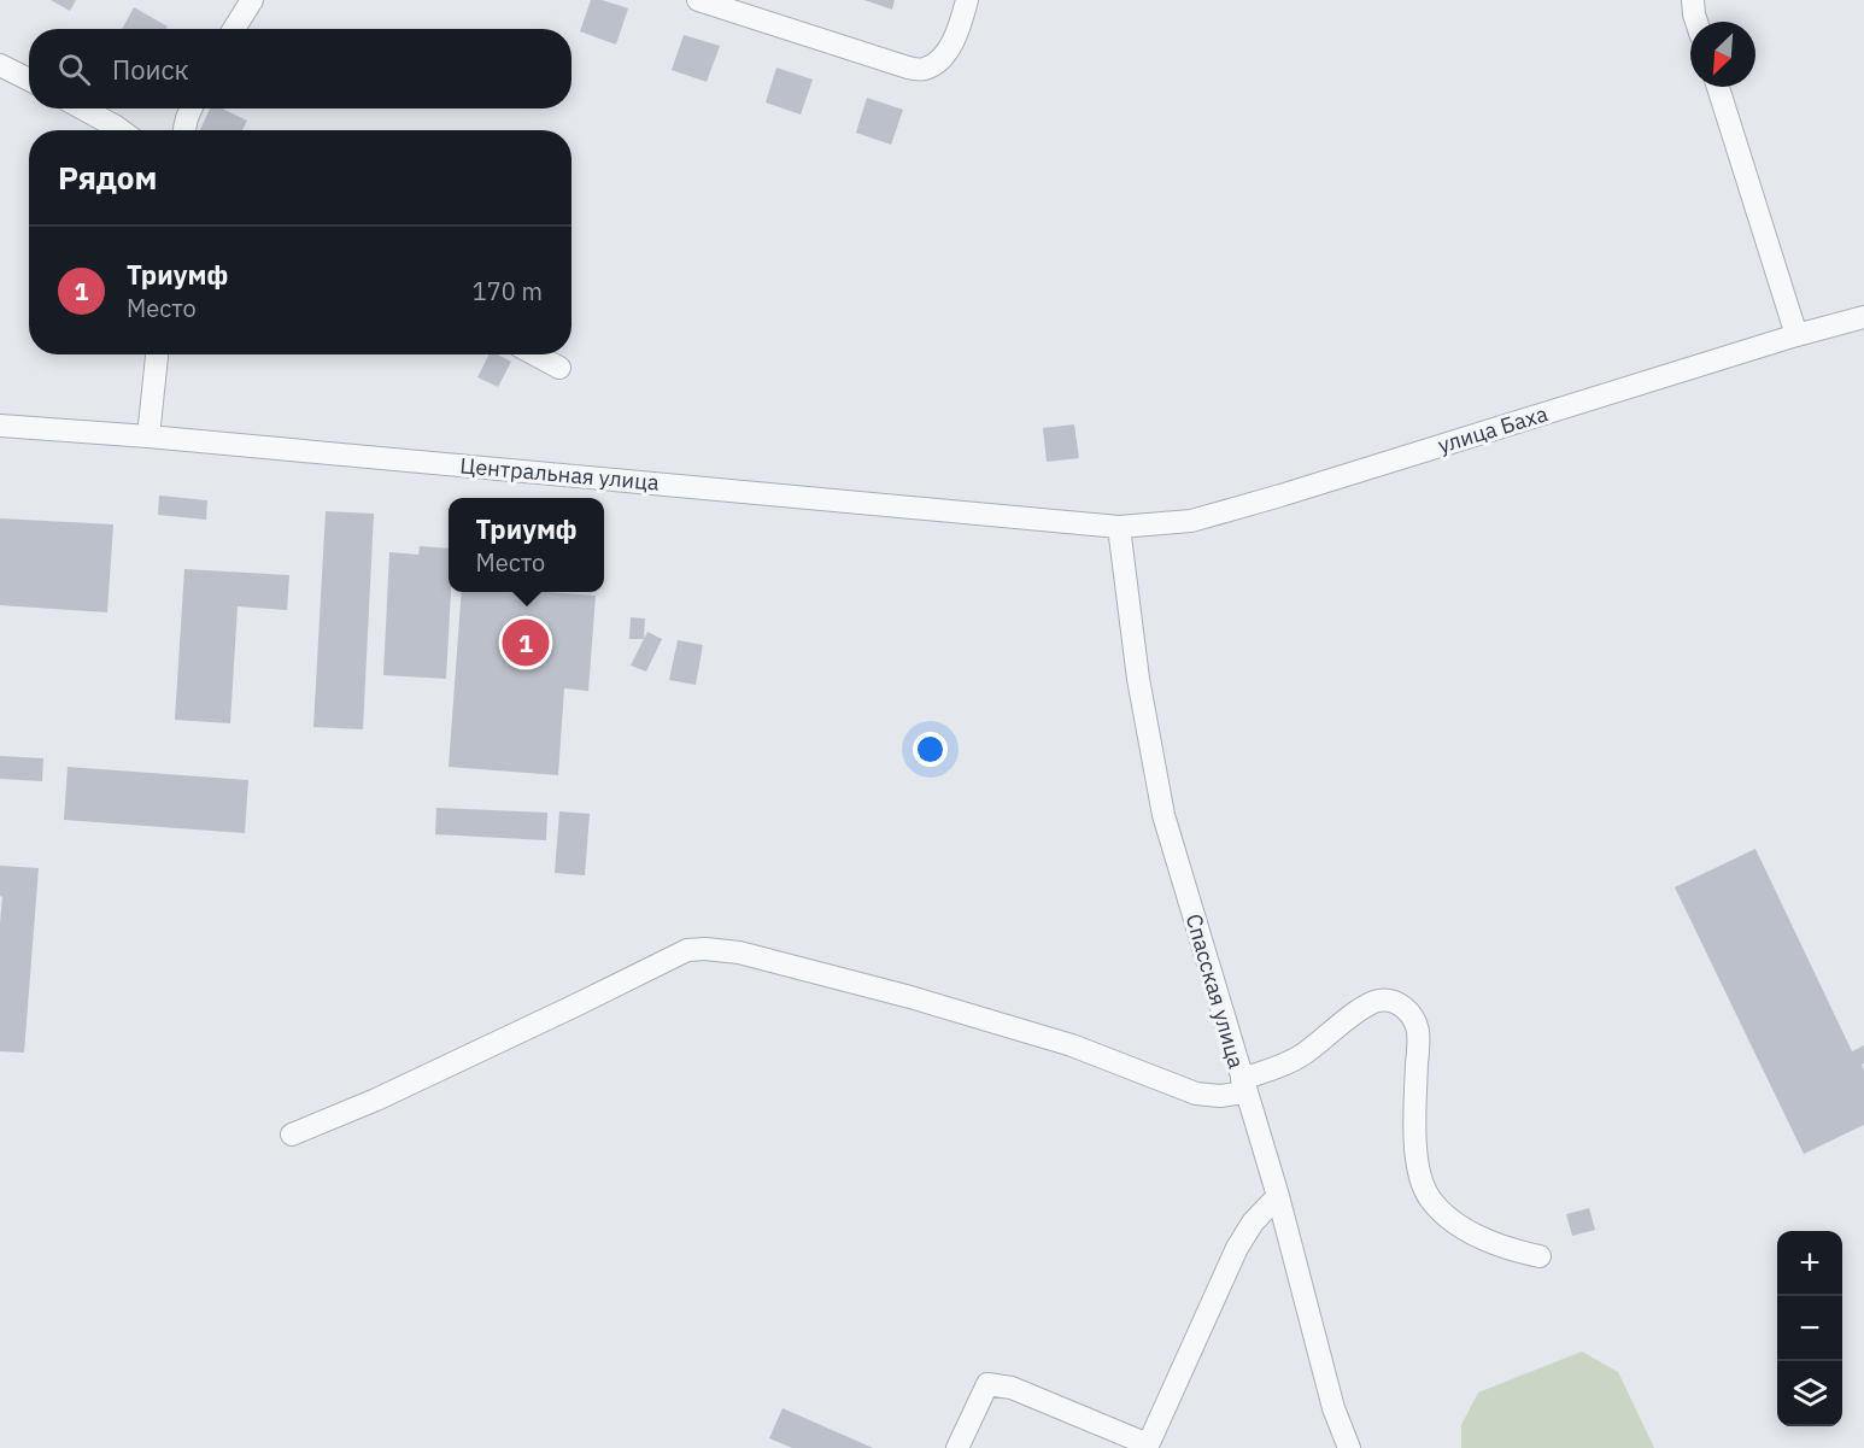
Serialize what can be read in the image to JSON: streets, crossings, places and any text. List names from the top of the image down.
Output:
{
  "streets": {
    "street": ["улица Баха", "Центральная улица", "Спасская улица"]
  },
  "crossings": [
    ["улица Баха", "Центральная улица"],
    ["улица Баха", "Спасская улица"],
    ["Центральная улица", "Спасская улица"]
  ],
  "north": "bottom left",
  "page": {
    "search": "Поиск",
    "heading": "Рядом",
    "list": [
      {
        "mark": "1",
        "name": "Триумф",
        "note": "Место",
        "value": "170 m"
      }
    ],
    "popup": ["Триумф", "Место"],
    "pins": "1",
    "map_buttons": ["+", "−"]
  }
}
